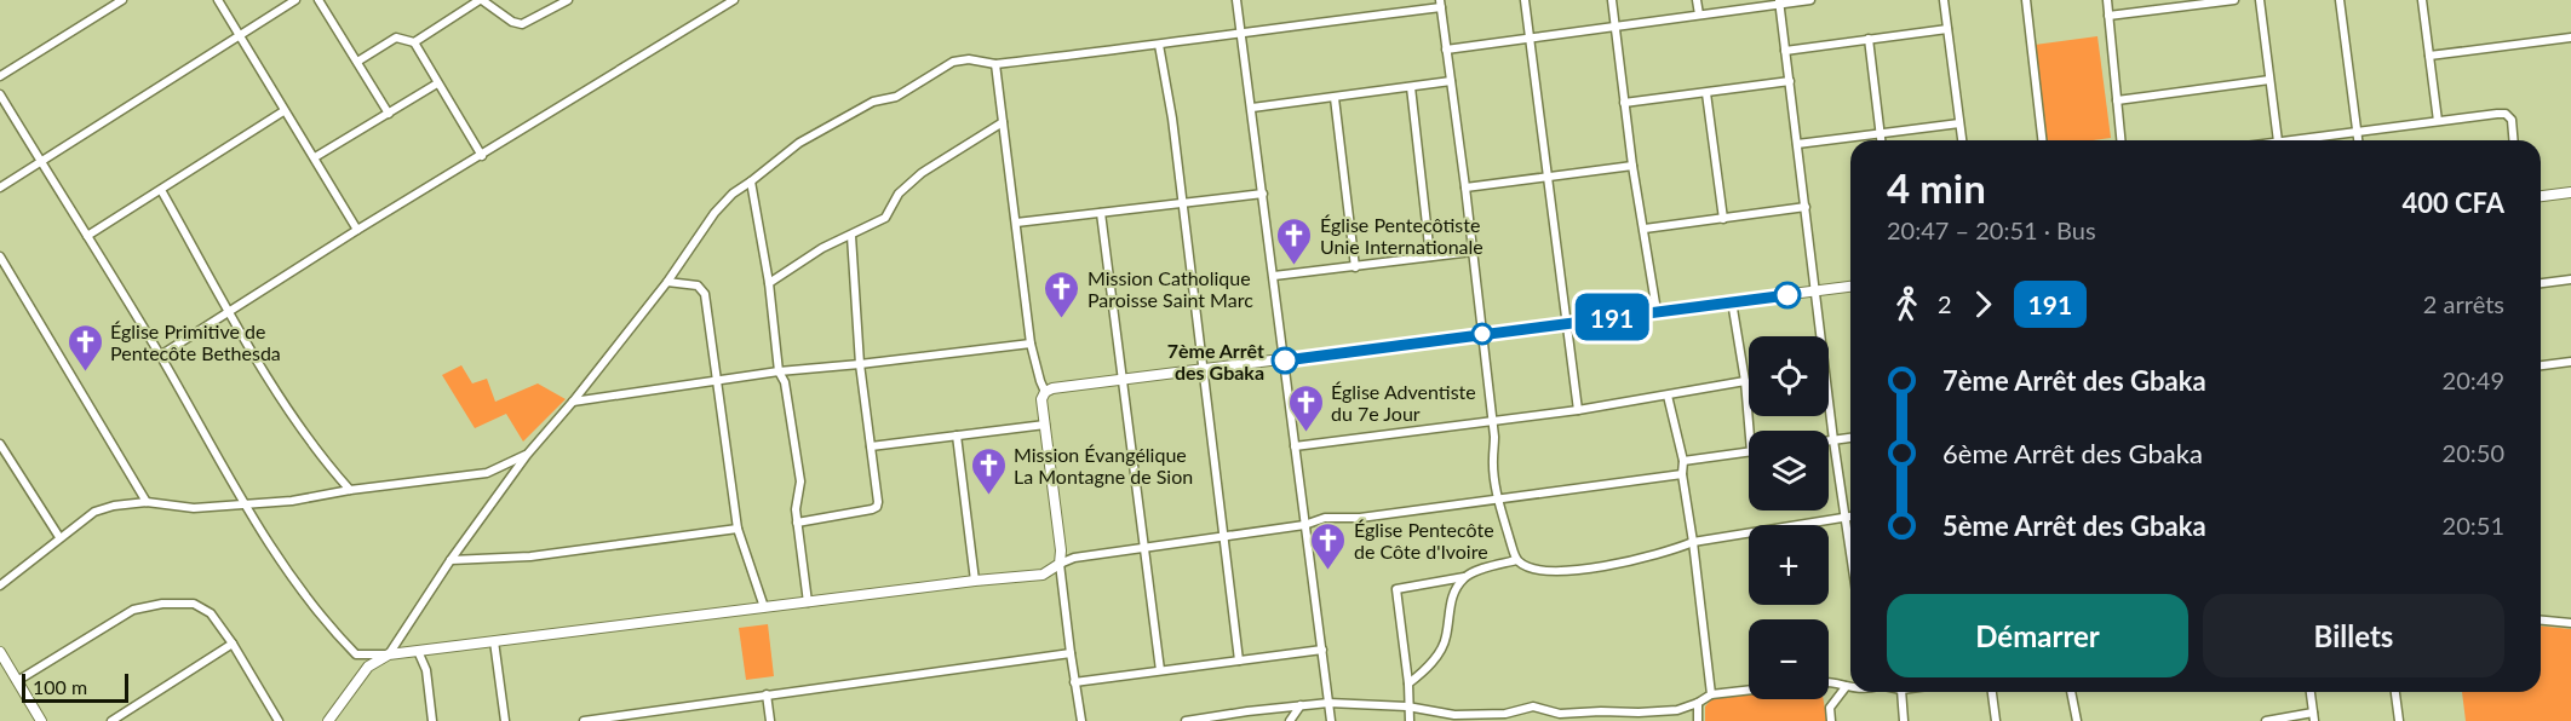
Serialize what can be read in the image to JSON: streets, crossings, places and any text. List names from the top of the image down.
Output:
{
  "places": {
    "church": [
      "Église Pentecôtiste Unie Internationale",
      "Mission Catholique Paroisse Saint Marc",
      "Église Primitive de Pentecôte Bethesda",
      "Église Adventiste du 7e Jour",
      "Mission Évangélique La Montagne de Sion",
      "Église Pentecôte de Côte d'Ivoire"
    ],
    "other": ["7ème Arrêt des Gbaka"]
  },
  "lines": ["bus line 191"],
  "scale_bar": "100 m",
  "page": {
    "on_map": "191",
    "heading": ["4 min", "20:47 – 20:51 · Bus", "400 CFA"],
    "legs": ["2", "191", "2 arrêts"],
    "map_buttons": ["+", "−"],
    "list": [
      {
        "name": "7ème Arrêt des Gbaka",
        "value": "20:49"
      },
      {
        "name": "6ème Arrêt des Gbaka",
        "value": "20:50"
      },
      {
        "name": "5ème Arrêt des Gbaka",
        "value": "20:51"
      }
    ],
    "buttons": ["Démarrer", "Billets"],
    "scale": "100 m"
  }
}
